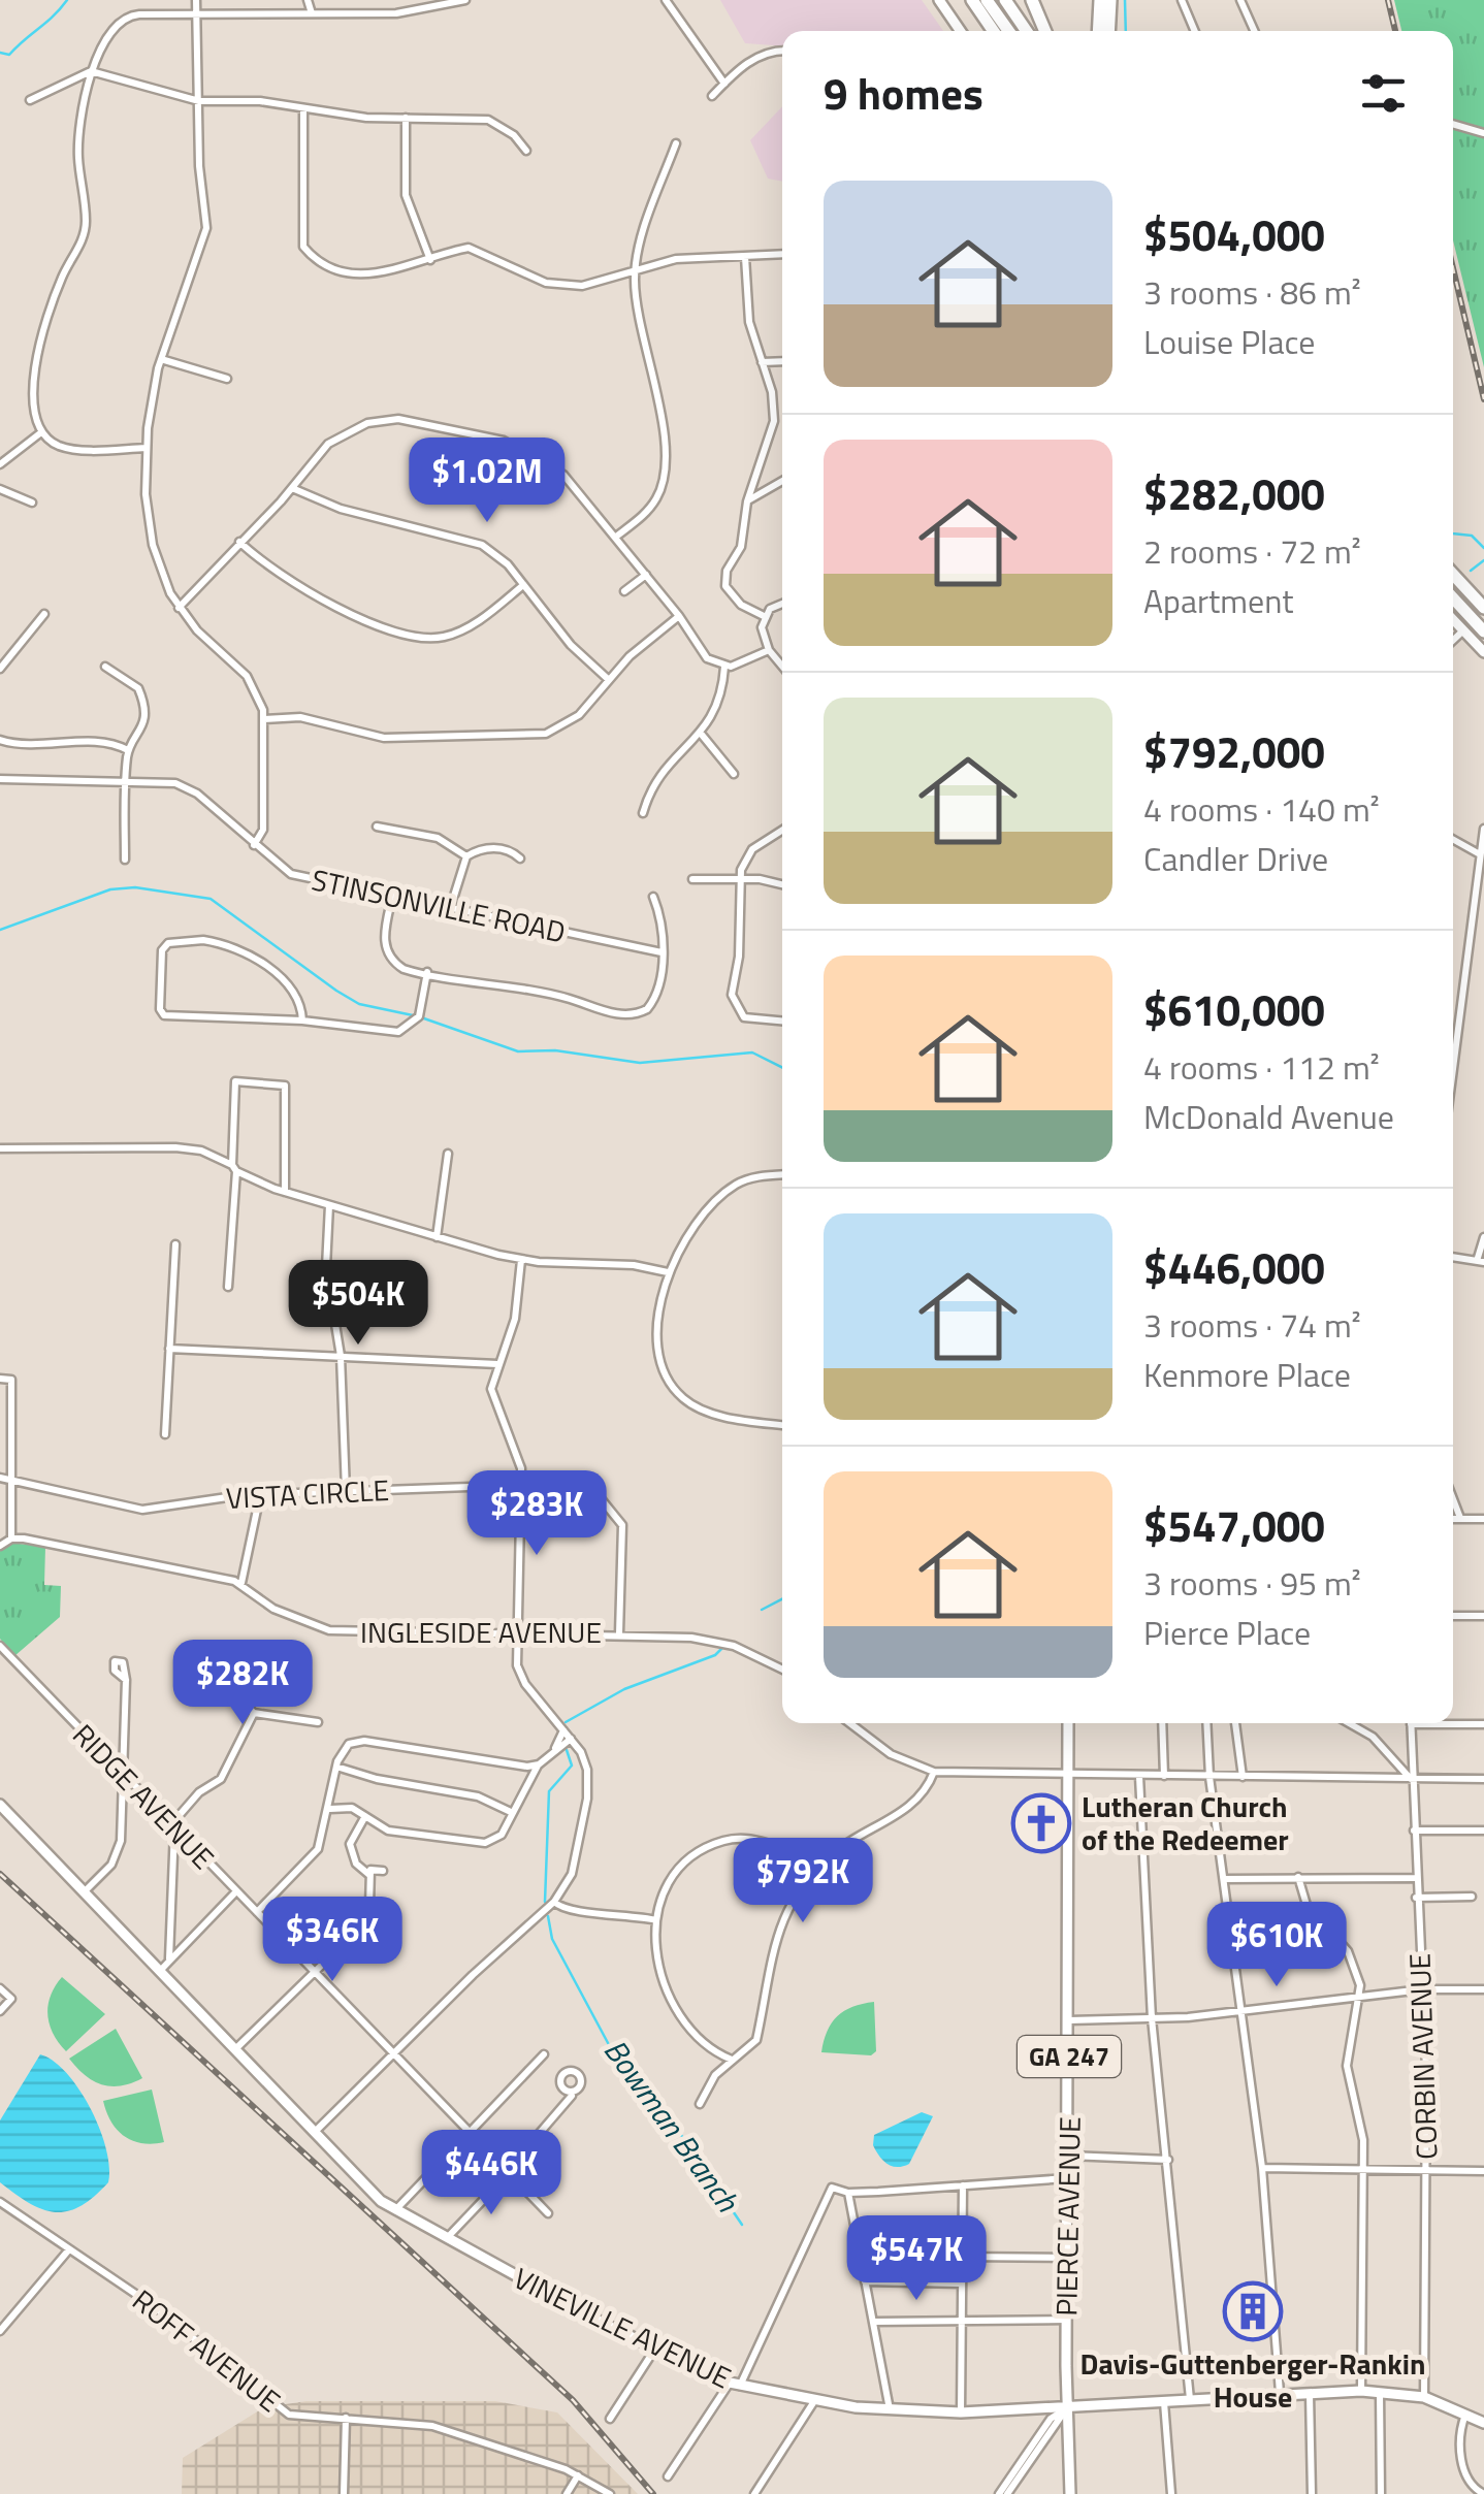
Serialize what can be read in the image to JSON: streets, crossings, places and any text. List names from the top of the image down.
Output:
{
  "streets": {
    "main road": ["GA 247", "PIERCE AVENUE", "VINEVILLE AVENUE"],
    "street": [
      "STINSONVILLE ROAD",
      "VISTA CIRCLE",
      "INGLESIDE AVENUE",
      "RIDGE AVENUE",
      "CORBIN AVENUE",
      "ROFF AVENUE"
    ]
  },
  "crossings": [
    ["VISTA CIRCLE", "INGLESIDE AVENUE"],
    ["CORBIN AVENUE", "VINEVILLE AVENUE"],
    ["PIERCE AVENUE", "VINEVILLE AVENUE"]
  ],
  "water": ["Bowman Branch"],
  "places": {
    "church": ["Lutheran Church of the Redeemer"],
    "building": ["Davis-Guttenberger-Rankin House"]
  },
  "page": {
    "heading": "9 homes",
    "list": [
      {
        "name": "$504,000",
        "note": "3 rooms · 86 m² · Louise Place"
      },
      {
        "name": "$282,000",
        "note": "2 rooms · 72 m² · Apartment"
      },
      {
        "name": "$792,000",
        "note": "4 rooms · 140 m² · Candler Drive"
      },
      {
        "name": "$610,000",
        "note": "4 rooms · 112 m² · McDonald Avenue"
      },
      {
        "name": "$446,000",
        "note": "3 rooms · 74 m² · Kenmore Place"
      },
      {
        "name": "$547,000",
        "note": "3 rooms · 95 m² · Pierce Place"
      }
    ],
    "price": [
      "$1.02M",
      "$504K",
      "$283K",
      "$282K",
      "$792K",
      "$346K",
      "$610K",
      "$446K",
      "$547K"
    ]
  }
}
